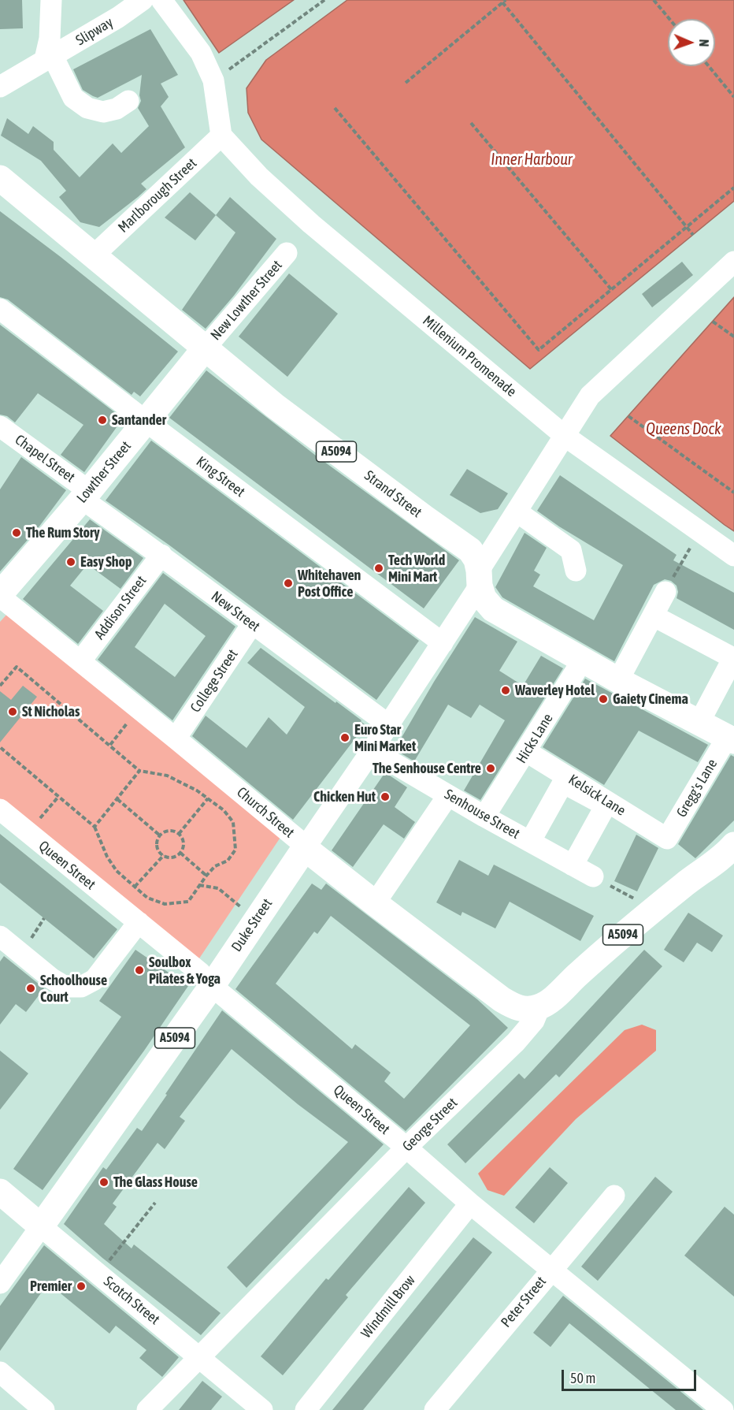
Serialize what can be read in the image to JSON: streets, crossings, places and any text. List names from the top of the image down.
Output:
{
  "streets": {
    "main road": [
      "A5094",
      "Lowther Street",
      "Strand Street",
      "Church Street",
      "Duke Street",
      "George Street",
      "Scotch Street"
    ],
    "street": [
      "Slipway",
      "Marlborough Street",
      "New Lowther Street",
      "Millenium Promenade",
      "Chapel Street",
      "King Street",
      "Addison Street",
      "New Street",
      "College Street",
      "Hicks Lane",
      "Gregg's Lane",
      "Kelsick Lane",
      "Senhouse Street",
      "Queen Street",
      "Peter Street",
      "Windmill Brow"
    ]
  },
  "crossings": [
    ["Marlborough Street", "Millenium Promenade"],
    ["Marlborough Street", "Strand Street"],
    ["New Lowther Street", "Lowther Street"],
    ["New Lowther Street", "Strand Street"],
    ["Millenium Promenade", "Duke Street"],
    ["A5094", "Strand Street"],
    ["A5094", "Hicks Lane"],
    ["A5094", "Gregg's Lane"],
    ["A5094", "Duke Street"],
    ["Chapel Street", "Lowther Street"],
    ["Chapel Street", "New Street"],
    ["Lowther Street", "King Street"],
    ["Lowther Street", "Strand Street"],
    ["Lowther Street", "New Street"],
    ["Lowther Street", "Church Street"],
    ["King Street", "Duke Street"],
    ["Strand Street", "Duke Street"],
    ["Addison Street", "New Street"],
    ["Addison Street", "Church Street"],
    ["New Street", "College Street"],
    ["New Street", "Duke Street"],
    ["College Street", "Church Street"],
    ["Hicks Lane", "Kelsick Lane"],
    ["Hicks Lane", "Senhouse Street"],
    ["Gregg's Lane", "Kelsick Lane"],
    ["Church Street", "Duke Street"],
    ["Church Street", "George Street"],
    ["Senhouse Street", "Duke Street"],
    ["Queen Street", "Duke Street"],
    ["Queen Street", "George Street"],
    ["Queen Street", "Peter Street"],
    ["Queen Street", "Windmill Brow"],
    ["Duke Street", "Scotch Street"],
    ["George Street", "Scotch Street"]
  ],
  "water": ["Inner Harbour", "Queens Dock"],
  "places": [
    "Santander",
    "The Rum Story",
    "Easy Shop",
    "Tech World Mini Mart",
    "Whitehaven Post Office",
    "Waverley Hotel",
    "Gaiety Cinema",
    "St Nicholas",
    "Euro Star Mini Market",
    "The Senhouse Centre",
    "Chicken Hut",
    "Soulbox Pilates & Yoga",
    "Schoolhouse Court",
    "The Glass House",
    "Premier"
  ],
  "scale_bar": "50 m",
  "north": "right"
}
